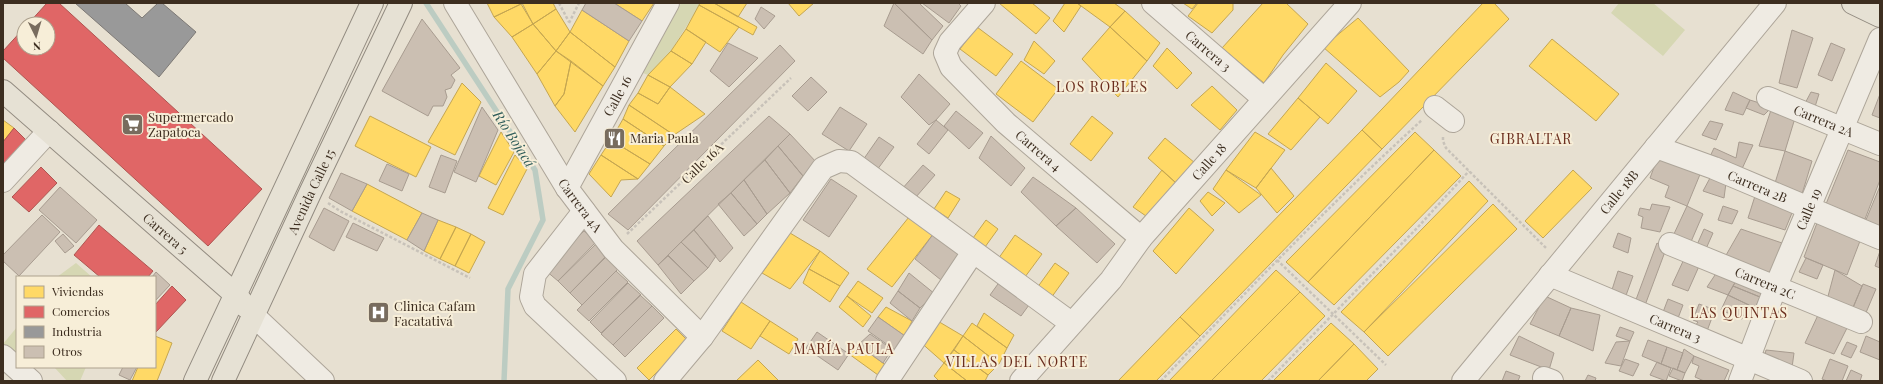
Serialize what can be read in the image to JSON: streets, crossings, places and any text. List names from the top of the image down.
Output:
{
  "streets": {
    "main road": ["Avenida Calle 15", "Carrera 5"],
    "street": [
      "Carrera 3",
      "Calle 16",
      "Carrera 2A",
      "Carrera 4",
      "Calle 18",
      "Carrera 2B",
      "Calle 18B",
      "Carrera 4A",
      "Calle 19",
      "Carrera 2C"
    ],
    "path": ["Calle 16A"]
  },
  "crossings": [
    ["Carrera 3", "Calle 18"],
    ["Carrera 3", "Calle 18B"],
    ["Carrera 3", "Calle 19"],
    ["Calle 16", "Carrera 4A"],
    ["Carrera 2A", "Calle 19"],
    ["Carrera 4", "Calle 18"],
    ["Calle 16A", "Carrera 4A"],
    ["Carrera 2B", "Calle 18B"],
    ["Carrera 2B", "Calle 19"],
    ["Avenida Calle 15", "Carrera 5"],
    ["Calle 19", "Carrera 2C"]
  ],
  "districts": [
    "LOS ROBLES",
    "GIBRALTAR",
    "LAS QUINTAS",
    "MARÍA PAULA",
    "VILLAS DEL NORTE"
  ],
  "water": ["Río Bojacá"],
  "places": {
    "supermarket": ["Supermercado Zapatoca"],
    "restaurant": ["Maria Paula"],
    "hospital": ["Clinica Cafam Facatativá"]
  },
  "legend": [
    "Viviendas",
    "Comercios",
    "Industria",
    "Otros"
  ],
  "north": "bottom"
}
